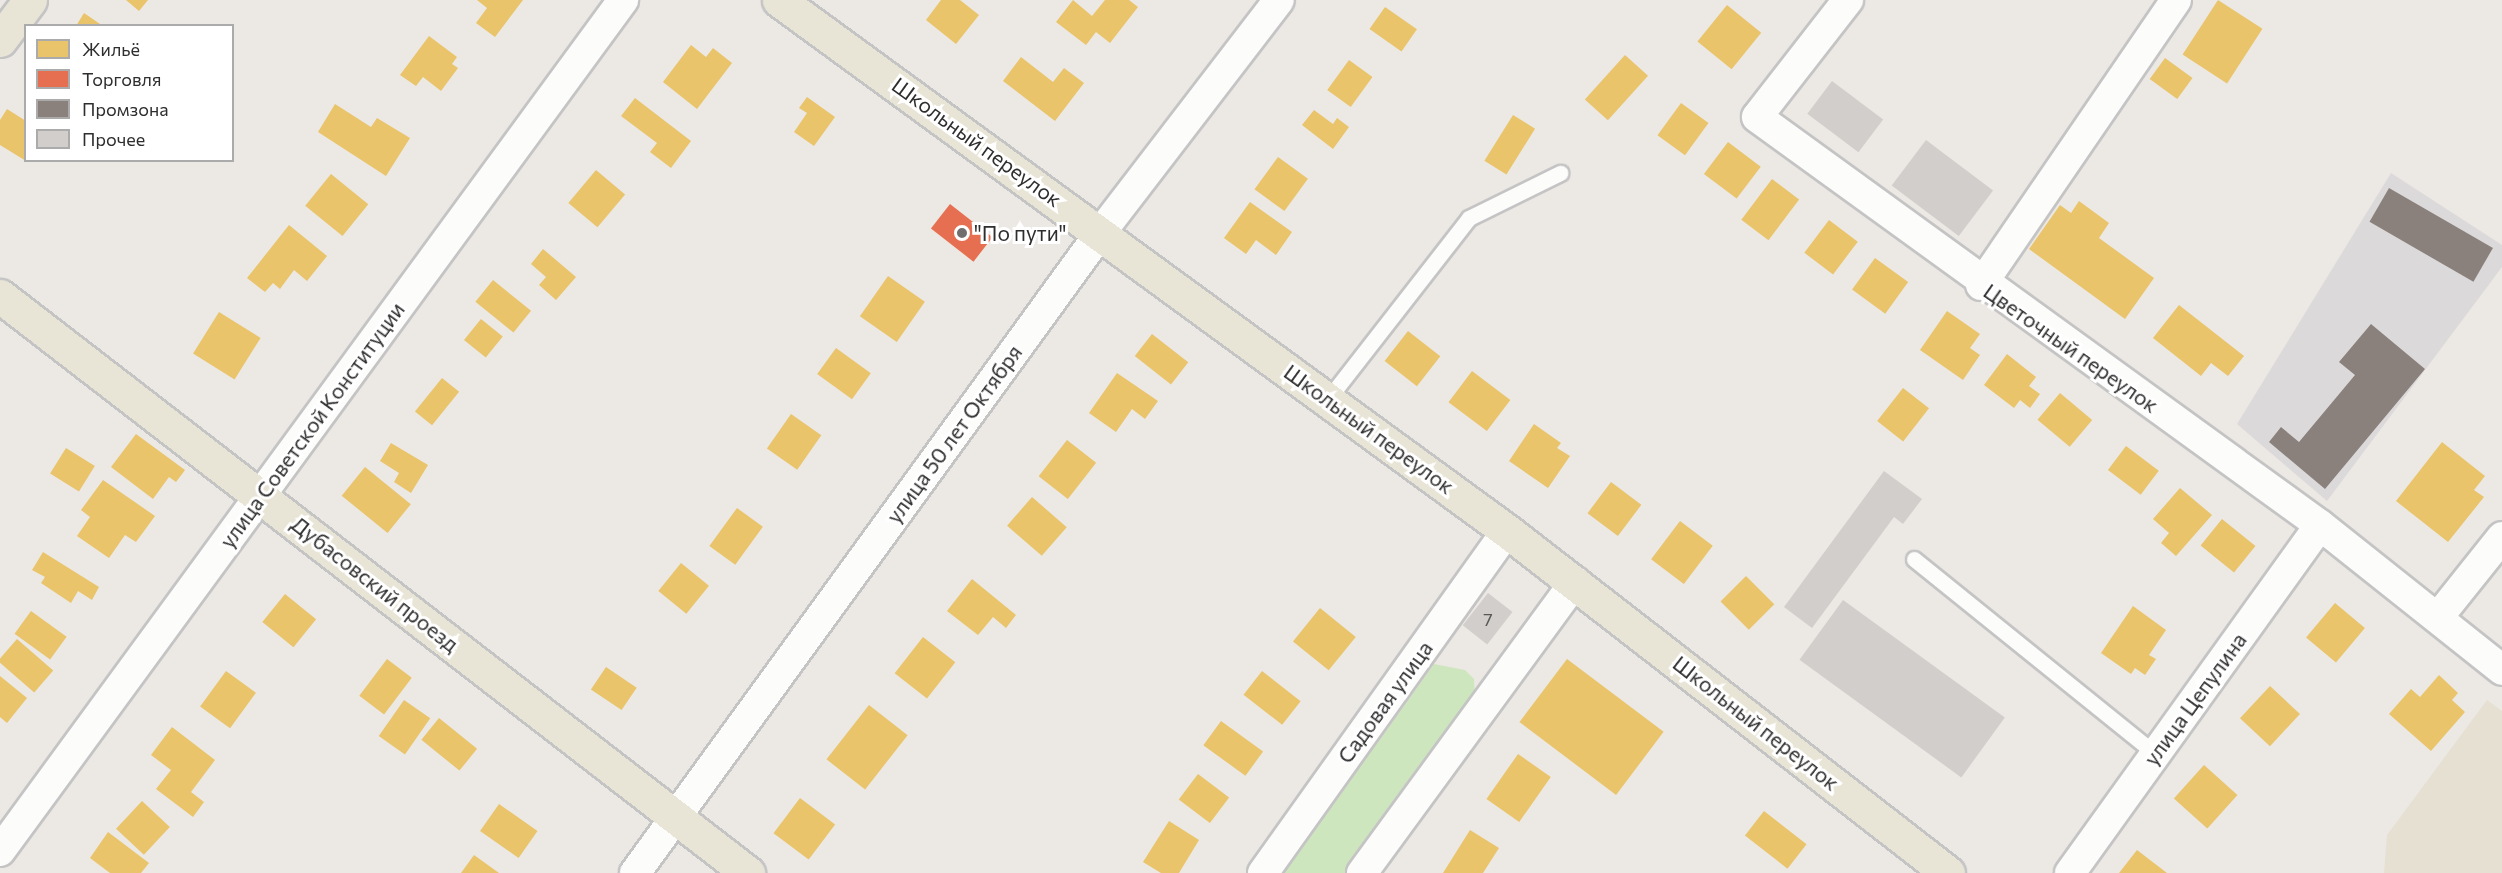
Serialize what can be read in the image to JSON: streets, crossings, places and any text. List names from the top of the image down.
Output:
{
  "streets": {
    "main road": ["Школьный переулок", "Дубасовский проезд"],
    "street": [
      "Цветочный переулок",
      "улица Советской Конституции",
      "улица 50 лет Октября",
      "улица Цепулина",
      "Садовая улица"
    ]
  },
  "crossings": [
    ["Школьный переулок", "улица 50 лет Октября"],
    ["Школьный переулок", "Садовая улица"],
    ["Цветочный переулок", "улица Цепулина"],
    ["улица Советской Конституции", "Дубасовский проезд"],
    ["улица 50 лет Октября", "Дубасовский проезд"]
  ],
  "places": ["\"По пути\""],
  "house_numbers": ["7"],
  "legend": [
    "Жильё",
    "Торговля",
    "Промзона",
    "Прочее"
  ]
}
